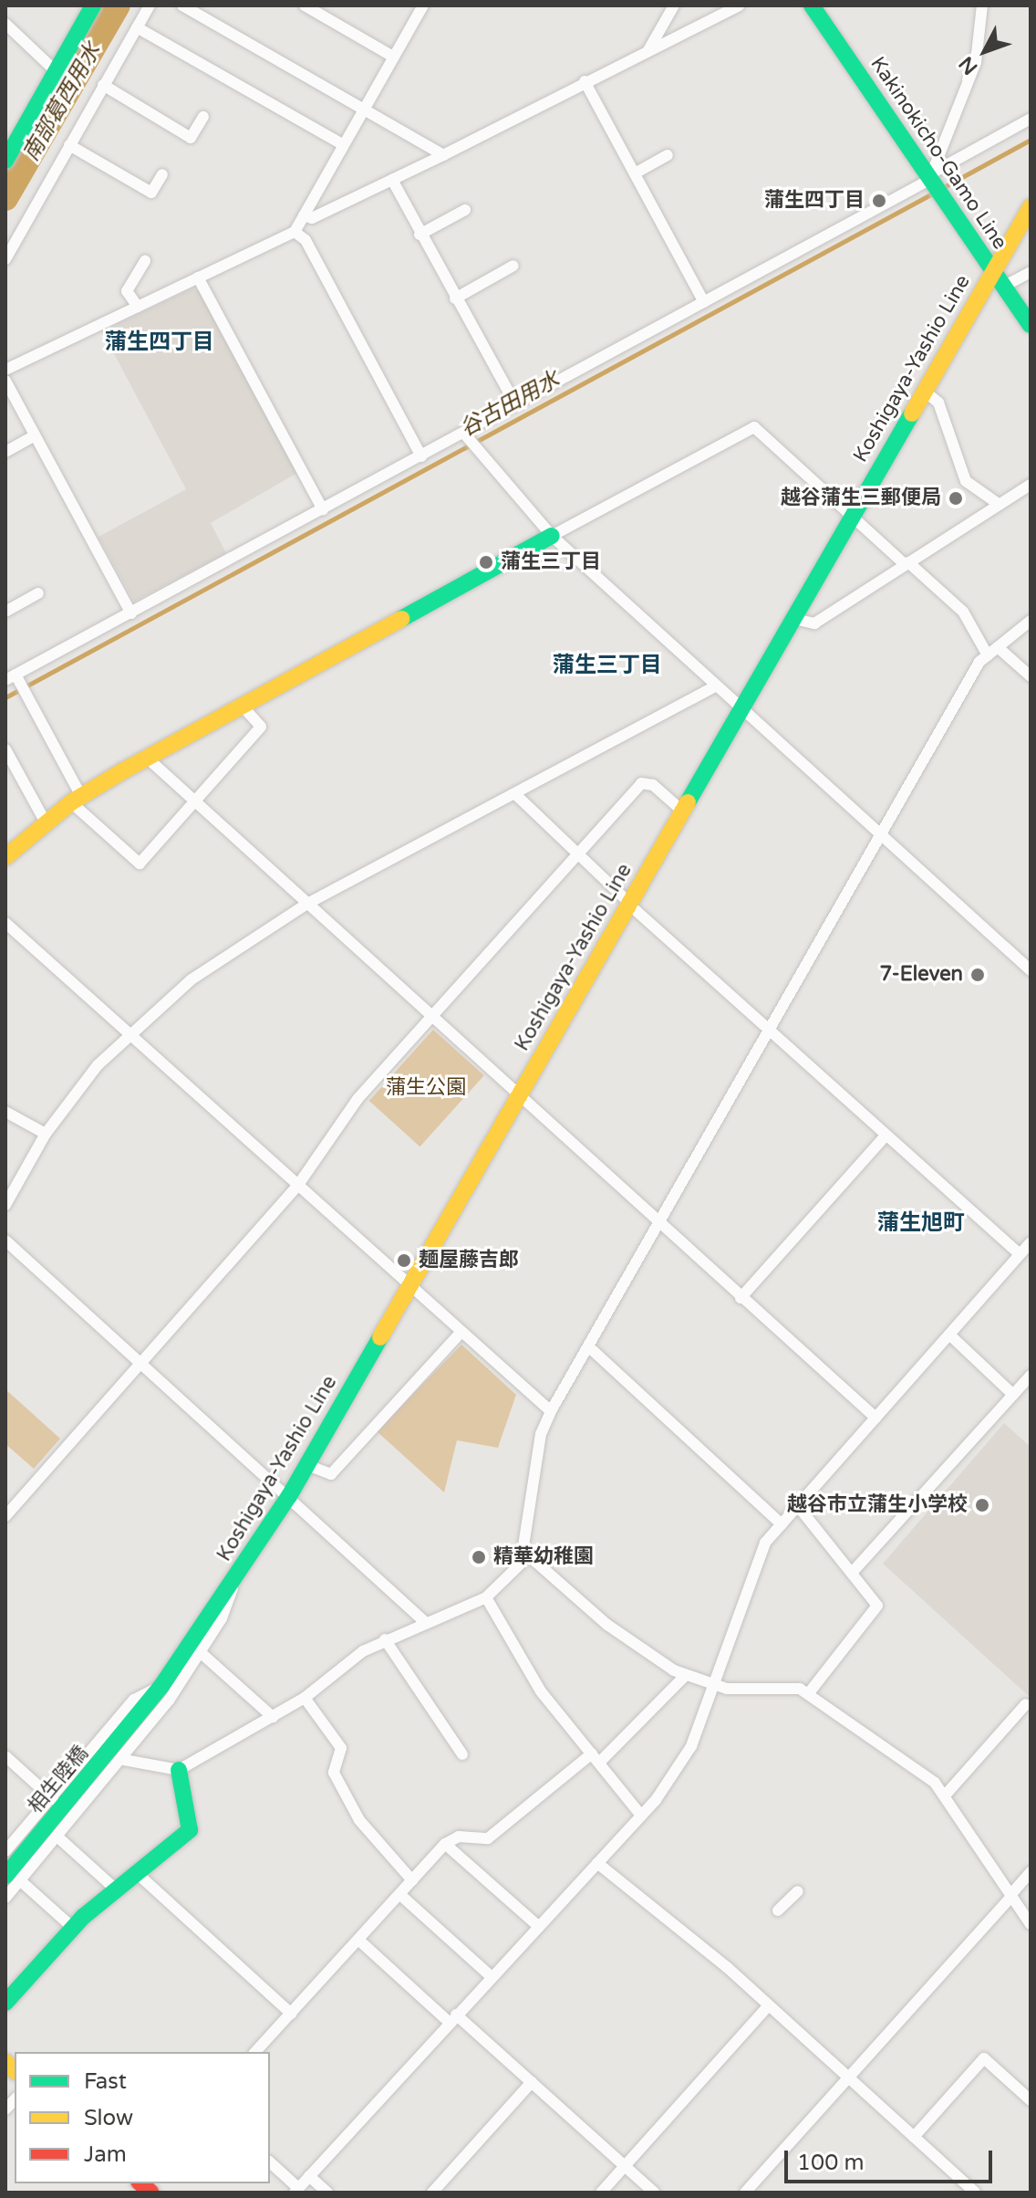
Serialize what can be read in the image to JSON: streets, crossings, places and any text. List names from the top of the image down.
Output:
{
  "streets": {
    "main road": ["Kakinokicho-Gamo Line", "Koshigaya-Yashio Line", "相生陸橋"]
  },
  "crossings": [
    ["Kakinokicho-Gamo Line", "Koshigaya-Yashio Line"],
    ["Koshigaya-Yashio Line", "相生陸橋"]
  ],
  "districts": ["蒲生四丁目", "蒲生三丁目", "蒲生旭町"],
  "water": ["南部葛西用水", "谷古田用水"],
  "parks": ["蒲生公園"],
  "places": [
    "蒲生四丁目",
    "越谷蒲生三郵便局",
    "蒲生三丁目",
    "7-Eleven",
    "麺屋藤吉郎",
    "越谷市立蒲生小学校",
    "精華幼稚園"
  ],
  "legend": ["Fast", "Slow", "Jam"],
  "scale_bar": "100 m",
  "north": "bottom left"
}
